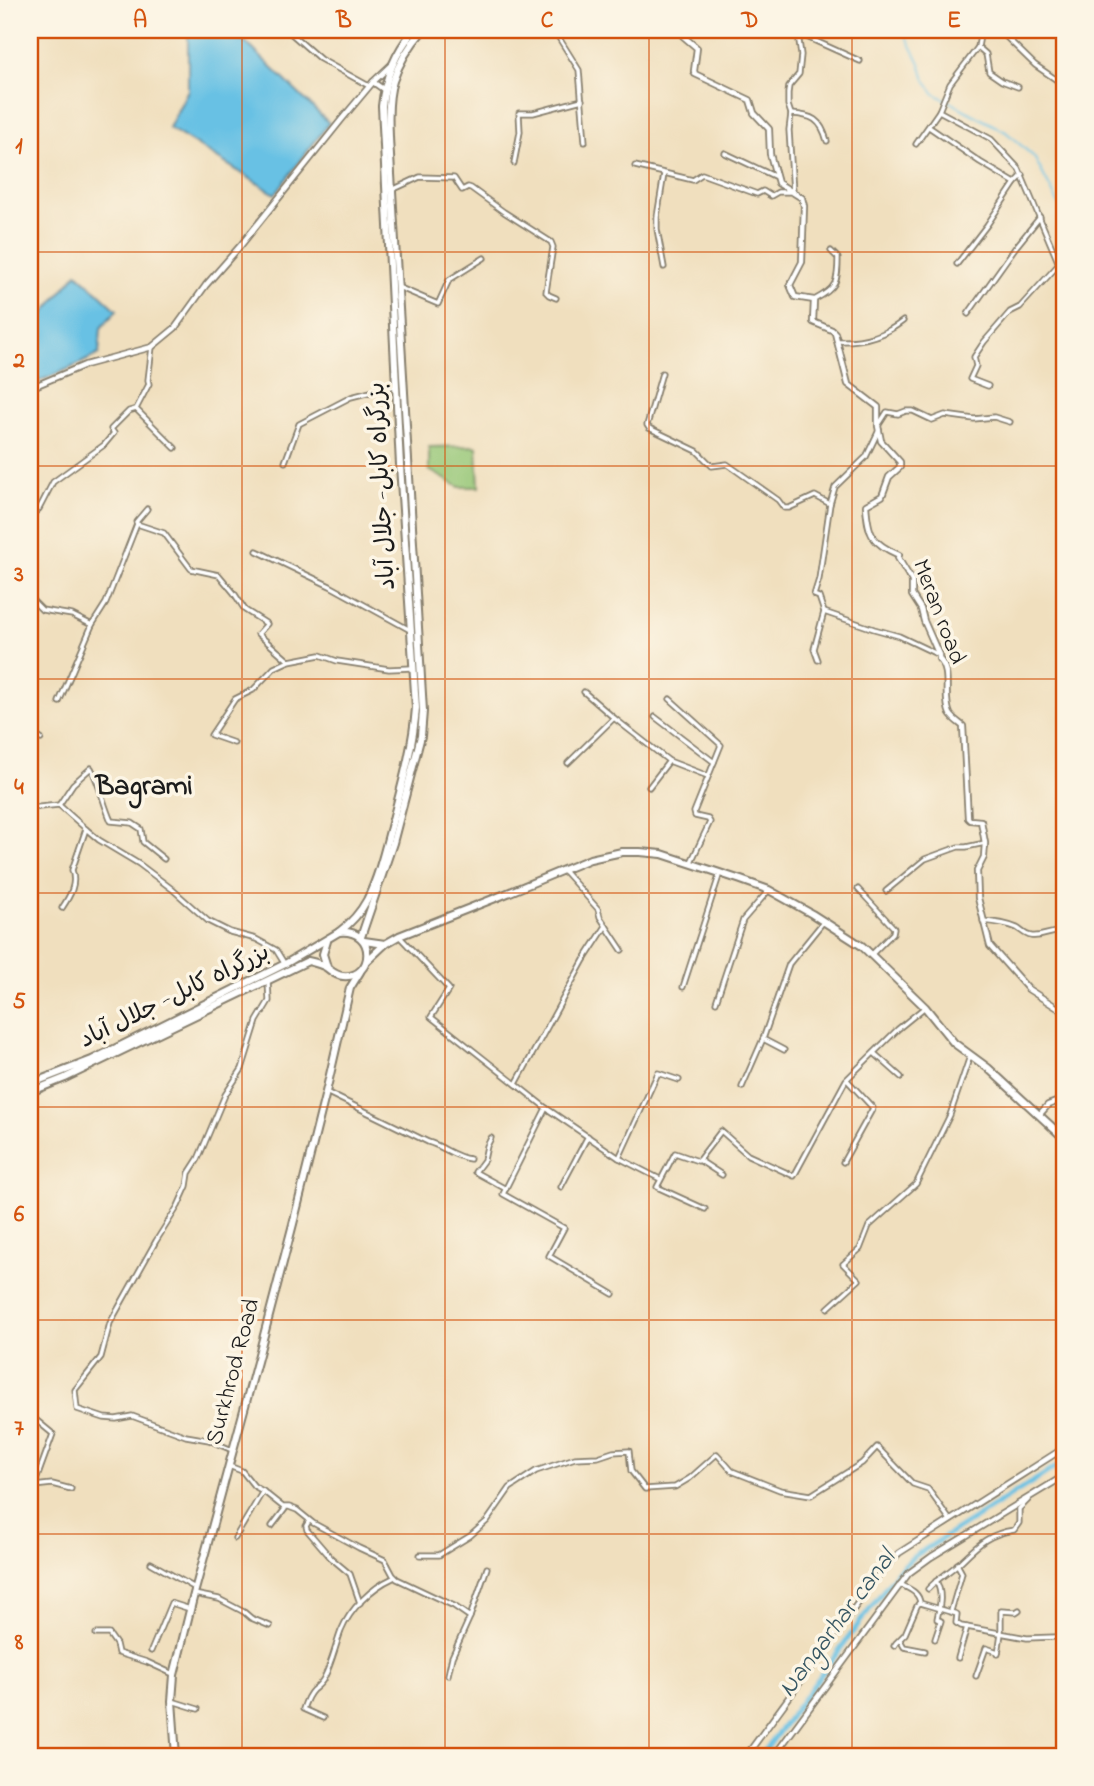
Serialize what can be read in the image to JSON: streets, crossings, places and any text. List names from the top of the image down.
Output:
{
  "streets": {
    "main road": ["بزرگراه کابل- جلال آباد", "Surkhrod Road"],
    "street": ["Meran road"]
  },
  "crossings": [
    ["بزرگراه کابل- جلال آباد", "Surkhrod Road"]
  ],
  "districts": ["Bagrami"],
  "water": ["Nangarhar canal"],
  "grid": {
    "columns": [
      "A",
      "B",
      "C",
      "D",
      "E"
    ],
    "rows": [
      "1",
      "2",
      "3",
      "4",
      "5",
      "6",
      "7",
      "8"
    ]
  }
}
